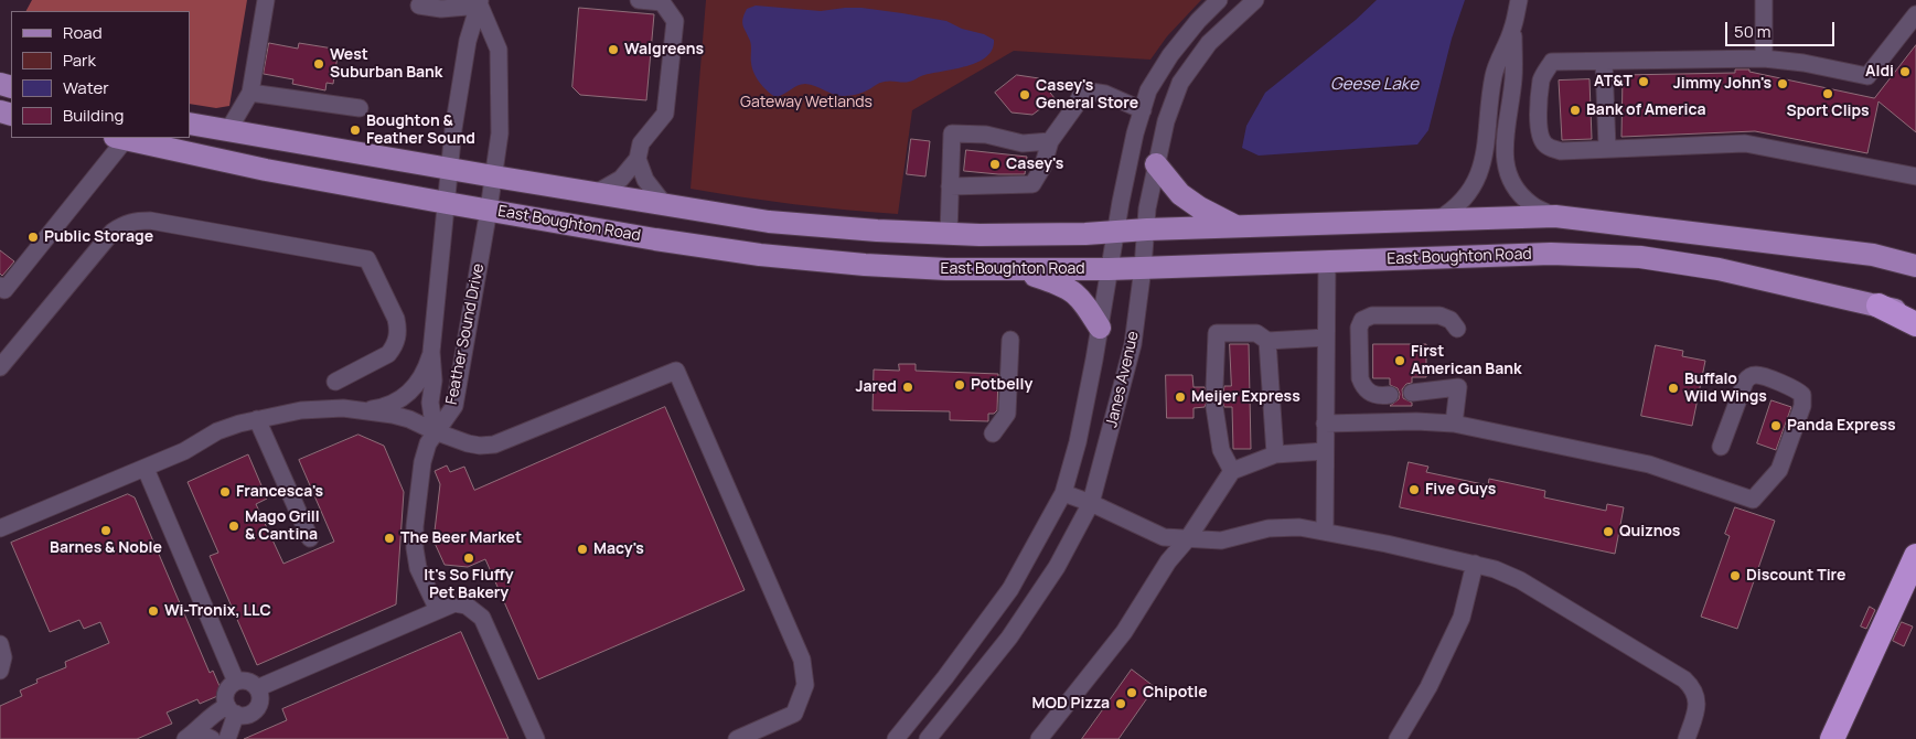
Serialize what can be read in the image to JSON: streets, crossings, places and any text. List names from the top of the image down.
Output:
{
  "streets": {
    "main road": ["East Boughton Road"],
    "street": ["Feather Sound Drive", "Janes Avenue"]
  },
  "crossings": [
    ["East Boughton Road", "Feather Sound Drive"],
    ["East Boughton Road", "Janes Avenue"]
  ],
  "water": ["Geese Lake"],
  "parks": ["Gateway Wetlands"],
  "places": [
    "Walgreens",
    "West Suburban Bank",
    "Aldi",
    "AT&T",
    "Jimmy John's",
    "Sport Clips",
    "Casey's General Store",
    "Bank of America",
    "Boughton & Feather Sound",
    "Casey's",
    "Public Storage",
    "First American Bank",
    "Potbelly",
    "Jared",
    "Buffalo Wild Wings",
    "Meijer Express",
    "Panda Express",
    "Five Guys",
    "Francesca's",
    "Mago Grill & Cantina",
    "Barnes & Noble",
    "Quiznos",
    "The Beer Market",
    "Macy's",
    "It's So Fluffy Pet Bakery",
    "Discount Tire",
    "Wi-Tronix, LLC",
    "Chipotle",
    "MOD Pizza"
  ],
  "legend": [
    "Road",
    "Park",
    "Water",
    "Building"
  ],
  "scale_bar": "50 m"
}
